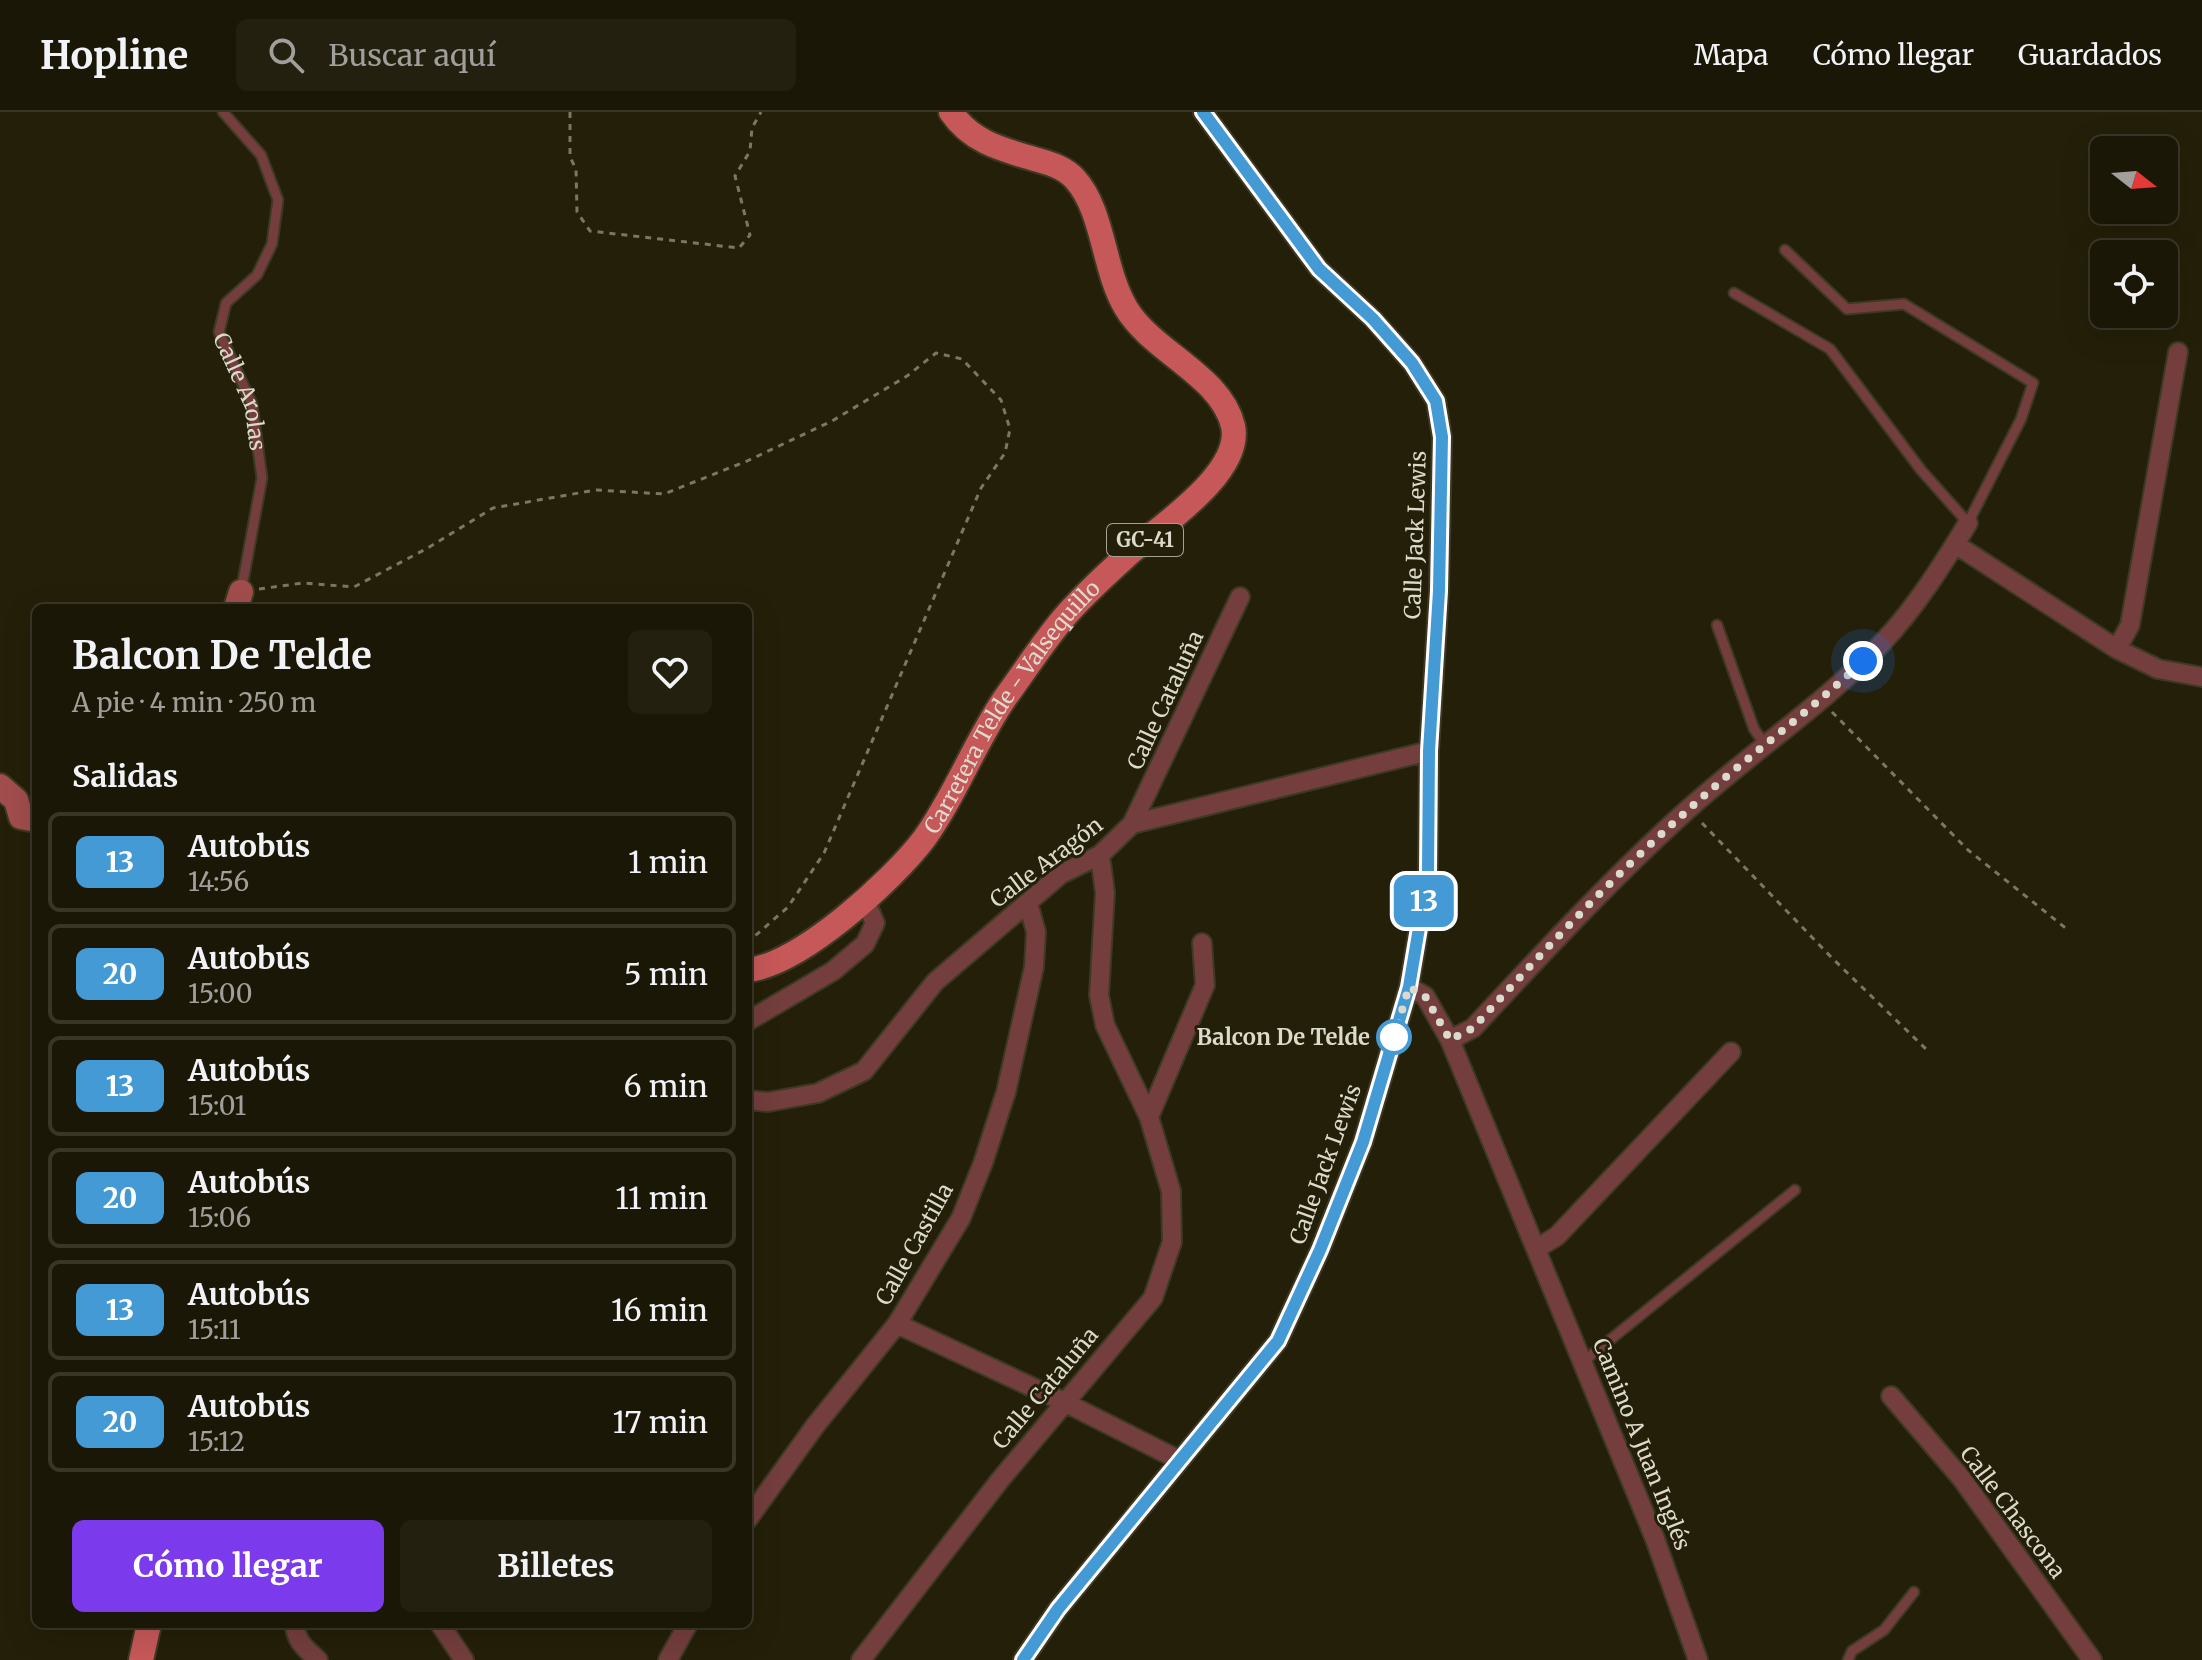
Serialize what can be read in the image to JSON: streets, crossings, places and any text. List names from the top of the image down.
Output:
{
  "streets": {
    "main road": ["GC-41", "Carretera Telde - Valsequillo"],
    "street": [
      "Calle Jack Lewis",
      "Calle Cataluña",
      "Calle Aragón",
      "Calle Castilla",
      "Camino A Juan Inglés",
      "Calle Chascona"
    ],
    "lane": ["Calle Arolas"]
  },
  "crossings": [
    ["Calle Jack Lewis", "Calle Aragón"],
    ["Calle Jack Lewis", "Camino A Juan Inglés"],
    ["Calle Cataluña", "Calle Aragón"],
    ["Calle Aragón", "Calle Castilla"]
  ],
  "places": ["Balcon De Telde"],
  "lines": ["bus line 13"],
  "north": "right",
  "page": {
    "header": "Hopline",
    "search": "Buscar aquí",
    "nav": ["Mapa", "Cómo llegar", "Guardados"],
    "on_map": "13",
    "heading": [
      ["Balcon De Telde", "A pie · 4 min · 250 m"],
      "Salidas"
    ],
    "list": [
      {
        "mark": "13",
        "name": "Autobús",
        "note": "14:56",
        "value": "1 min"
      },
      {
        "mark": "20",
        "name": "Autobús",
        "note": "15:00",
        "value": "5 min"
      },
      {
        "mark": "13",
        "name": "Autobús",
        "note": "15:01",
        "value": "6 min"
      },
      {
        "mark": "20",
        "name": "Autobús",
        "note": "15:06",
        "value": "11 min"
      },
      {
        "mark": "13",
        "name": "Autobús",
        "note": "15:11",
        "value": "16 min"
      },
      {
        "mark": "20",
        "name": "Autobús",
        "note": "15:12",
        "value": "17 min"
      }
    ],
    "buttons": ["Cómo llegar", "Billetes"]
  }
}
